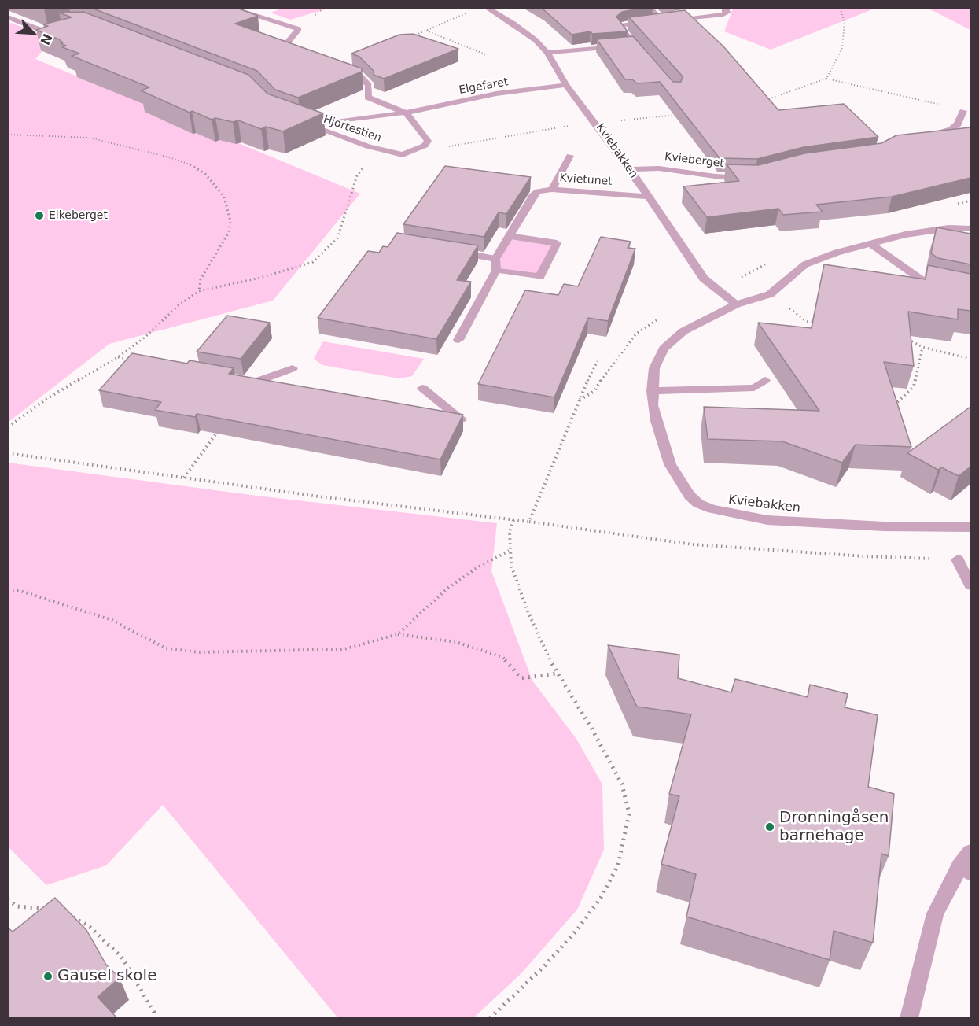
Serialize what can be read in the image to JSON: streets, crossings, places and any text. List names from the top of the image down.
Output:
{
  "streets": {
    "street": [
      "Elgefaret",
      "Hjortestien",
      "Kviebakken",
      "Kvieberget",
      "Kvietunet"
    ]
  },
  "crossings": [
    ["Elgefaret", "Hjortestien"],
    ["Elgefaret", "Kviebakken"],
    ["Kviebakken", "Kvieberget"],
    ["Kviebakken", "Kvietunet"]
  ],
  "places": ["Eikeberget", "Dronningåsen barnehage", "Gausel skole"],
  "north": "bottom right"
}
